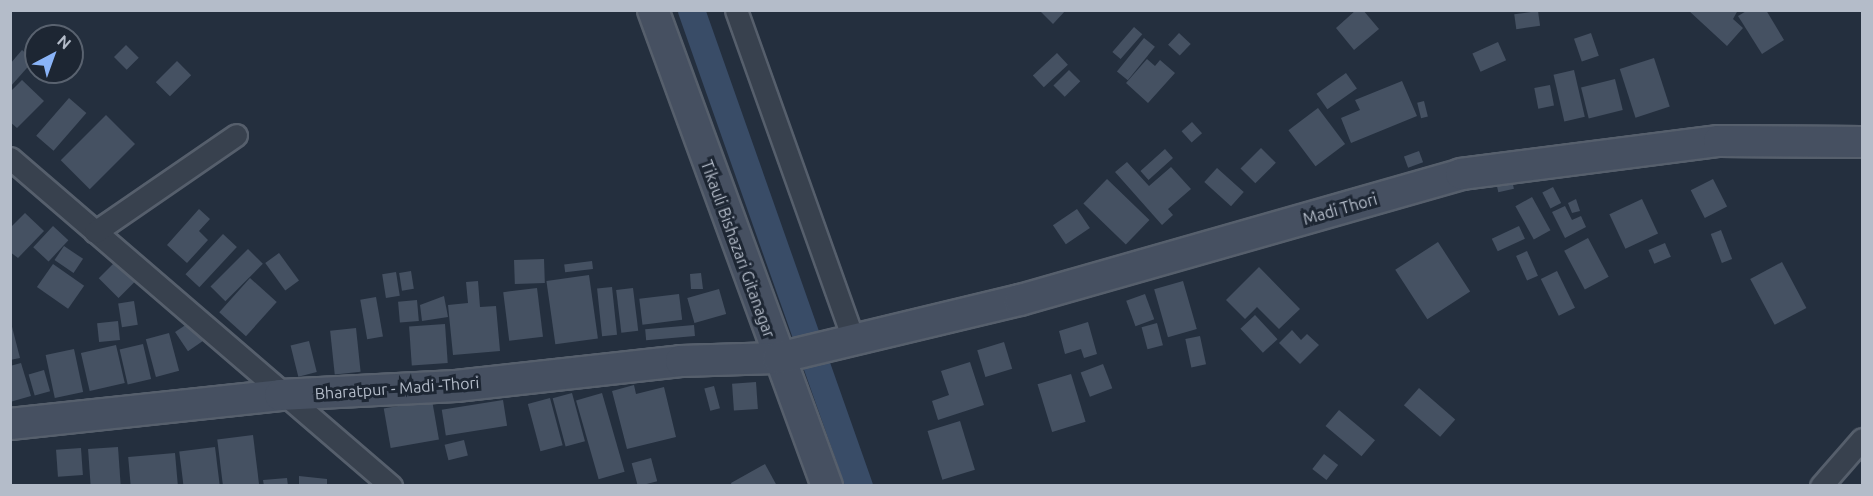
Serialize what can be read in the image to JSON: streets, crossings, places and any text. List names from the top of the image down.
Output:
{
  "streets": {
    "main road": ["Madi Thori", "Tikauli Bishazari Gitanagar", "Bharatpur - Madi -Thori"]
  },
  "crossings": [
    ["Madi Thori", "Tikauli Bishazari Gitanagar"],
    ["Madi Thori", "Bharatpur - Madi -Thori"],
    ["Tikauli Bishazari Gitanagar", "Bharatpur - Madi -Thori"]
  ],
  "north": "top right"
}
